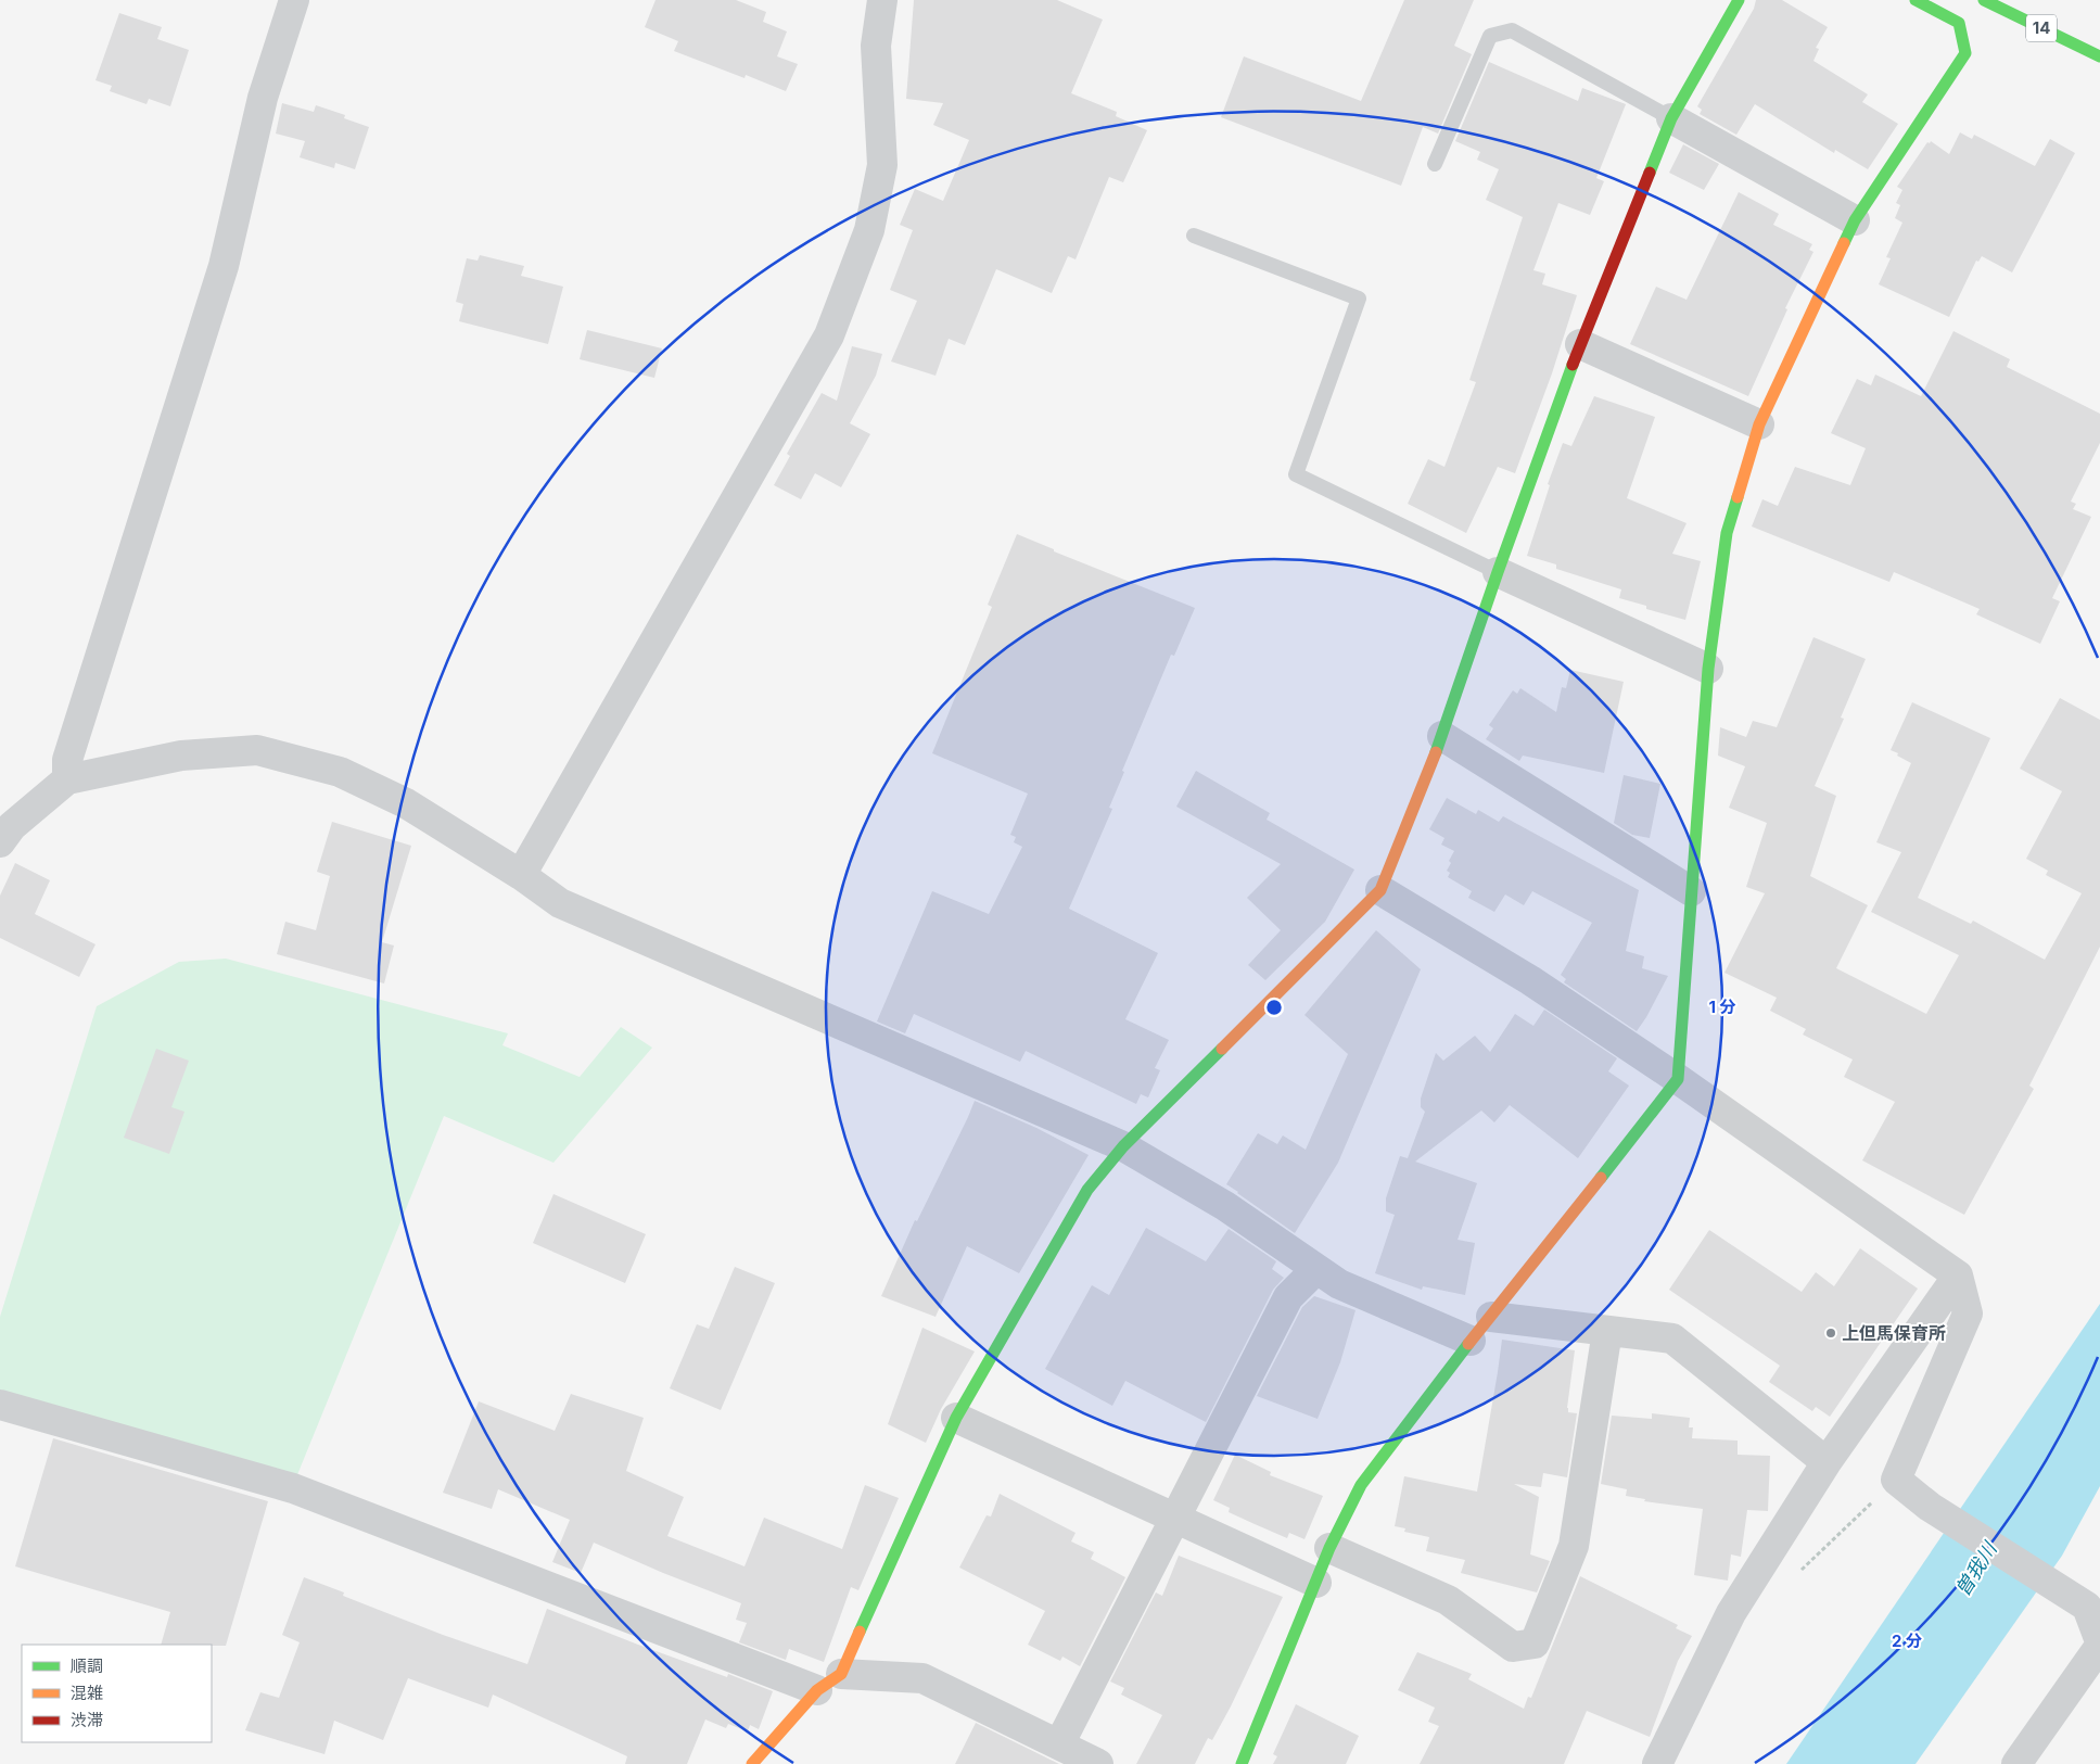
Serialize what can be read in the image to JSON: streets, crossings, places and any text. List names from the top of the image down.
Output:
{
  "streets": {
    "street": ["14"]
  },
  "water": ["曽我川"],
  "places": ["上但馬保育所"],
  "legend": ["順調", "混雑", "渋滞"],
  "rings": ["1 分", "2 分"]
}
